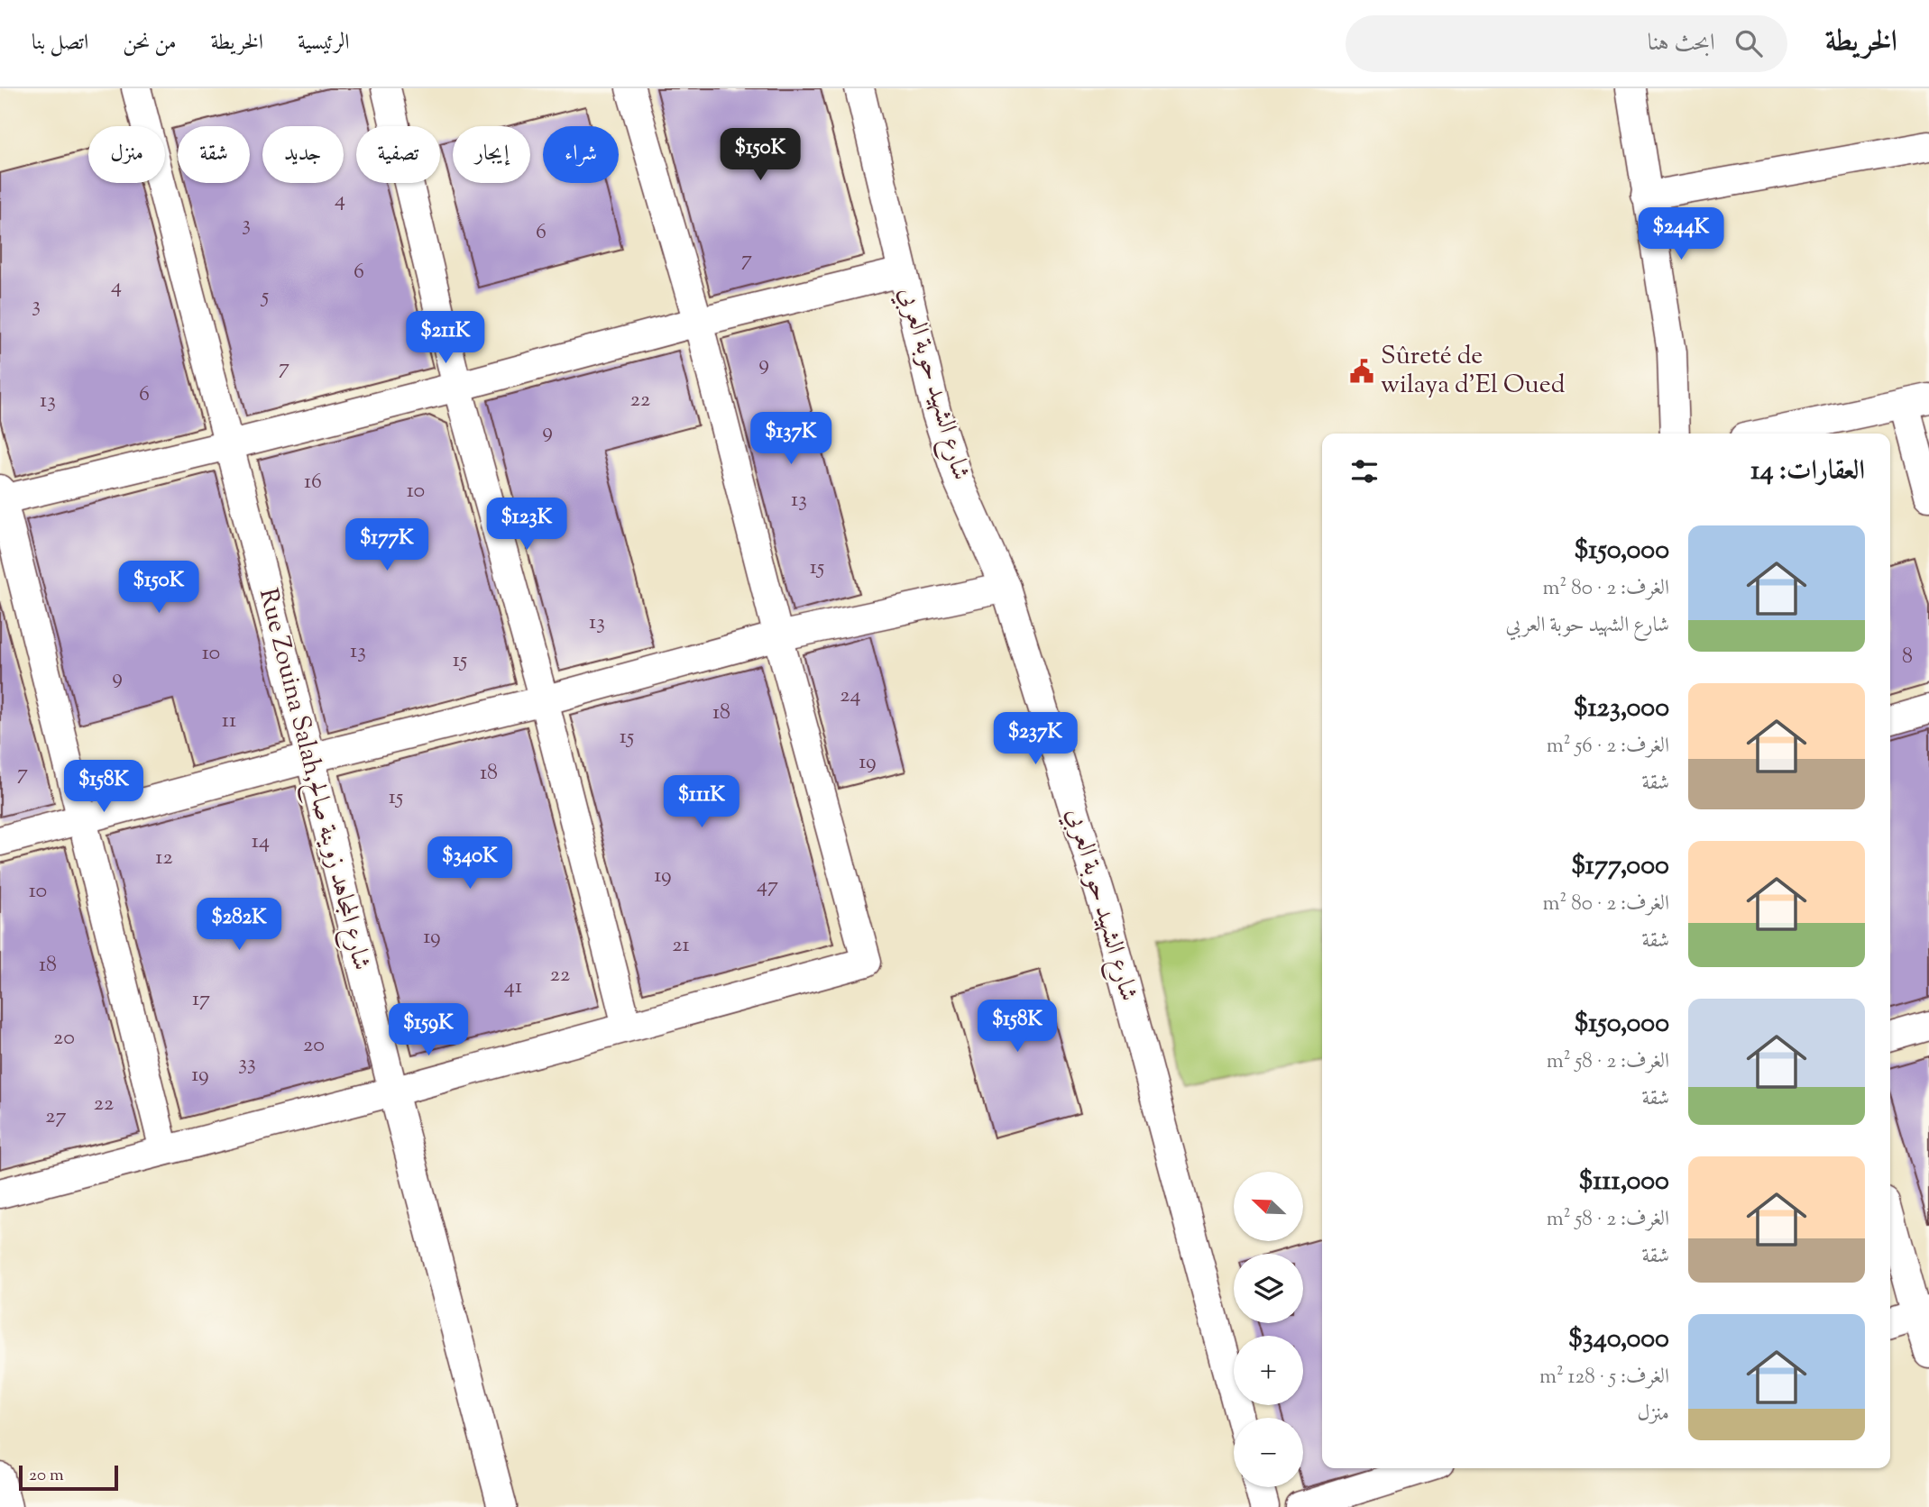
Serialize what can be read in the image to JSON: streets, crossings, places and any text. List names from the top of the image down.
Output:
{
  "streets": {
    "street": ["شارع الشهيد حوبة العربي", "Rue Zouina Salah,شارع المجاهد زوينة صالح"]
  },
  "places": {
    "public building": ["Sûreté de wilaya d'El Oued"]
  },
  "house_numbers": [
    "4",
    "3",
    "6",
    "7",
    "6",
    "4",
    "5",
    "3",
    "9",
    "7",
    "6",
    "22",
    "13",
    "9",
    "16",
    "10",
    "13",
    "15",
    "13",
    "13",
    "10",
    "8",
    "15",
    "9",
    "24",
    "18",
    "11",
    "15",
    "19",
    "7",
    "18",
    "15",
    "14",
    "12",
    "19",
    "47",
    "10",
    "19",
    "21",
    "18",
    "22",
    "41",
    "17",
    "20",
    "20",
    "33",
    "19",
    "22",
    "27"
  ],
  "scale_bar": "20 m",
  "north": "top left",
  "page": {
    "header": "الخريطة",
    "search": "ابحث هنا",
    "nav": [
      "الرئيسية",
      "الخريطة",
      "من نحن",
      "اتصل بنا"
    ],
    "chip": [
      "شراء",
      "إيجار",
      "تصفية",
      "جديد",
      "شقة",
      "منزل"
    ],
    "price": [
      "$150K",
      "$244K",
      "$211K",
      "$137K",
      "$123K",
      "$177K",
      "$150K",
      "$237K",
      "$158K",
      "$111K",
      "$340K",
      "$282K",
      "$158K",
      "$159K"
    ],
    "heading": "العقارات: 14",
    "list": [
      {
        "name": "$150,000",
        "note": "الغرف: 2 · 80 m² · شارع الشهيد حوبة العربي"
      },
      {
        "name": "$123,000",
        "note": "الغرف: 2 · 56 m² · شقة"
      },
      {
        "name": "$177,000",
        "note": "الغرف: 2 · 80 m² · شقة"
      },
      {
        "name": "$150,000",
        "note": "الغرف: 2 · 58 m² · شقة"
      },
      {
        "name": "$111,000",
        "note": "الغرف: 2 · 58 m² · شقة"
      },
      {
        "name": "$340,000",
        "note": "الغرف: 5 · 128 m² · منزل"
      }
    ],
    "map_buttons": ["+", "−"],
    "scale": "20 m"
  }
}
